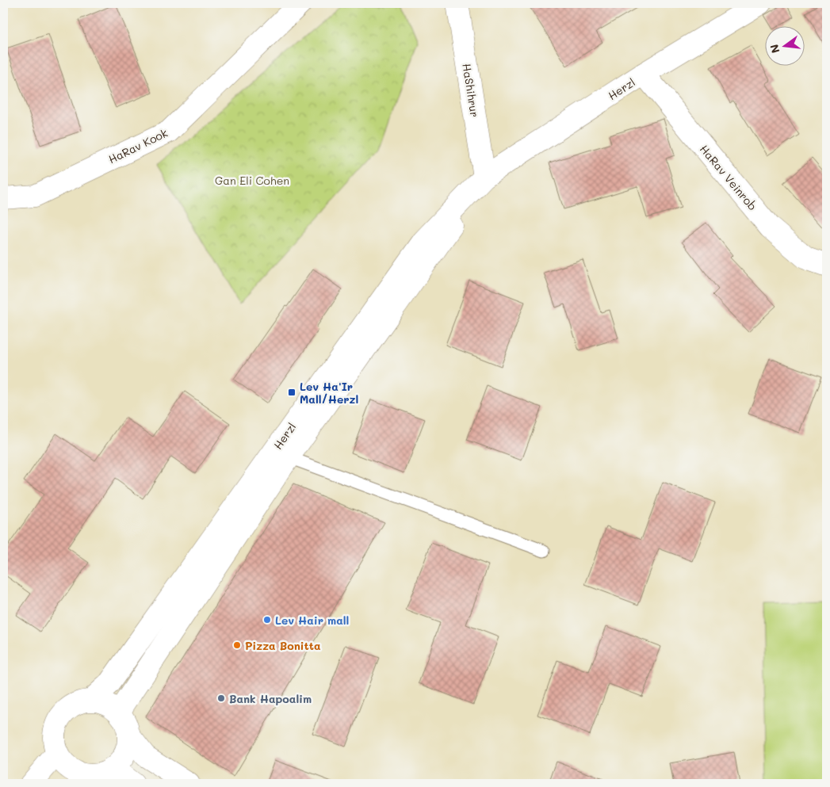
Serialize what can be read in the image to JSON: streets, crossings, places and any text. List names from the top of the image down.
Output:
{
  "streets": {
    "street": [
      "Herzl",
      "HaShihrur",
      "HaRav Kook",
      "HaRav Veinrob"
    ]
  },
  "crossings": [
    ["Herzl", "HaShihrur"],
    ["Herzl", "HaRav Veinrob"]
  ],
  "parks": ["Gan Eli Cohen"],
  "places": {
    "transit": ["Lev Ha'Ir Mall/Herzl"],
    "other": ["Lev Hair mall", "Pizza Bonitta", "Bank Hapoalim"]
  },
  "north": "left"
}
